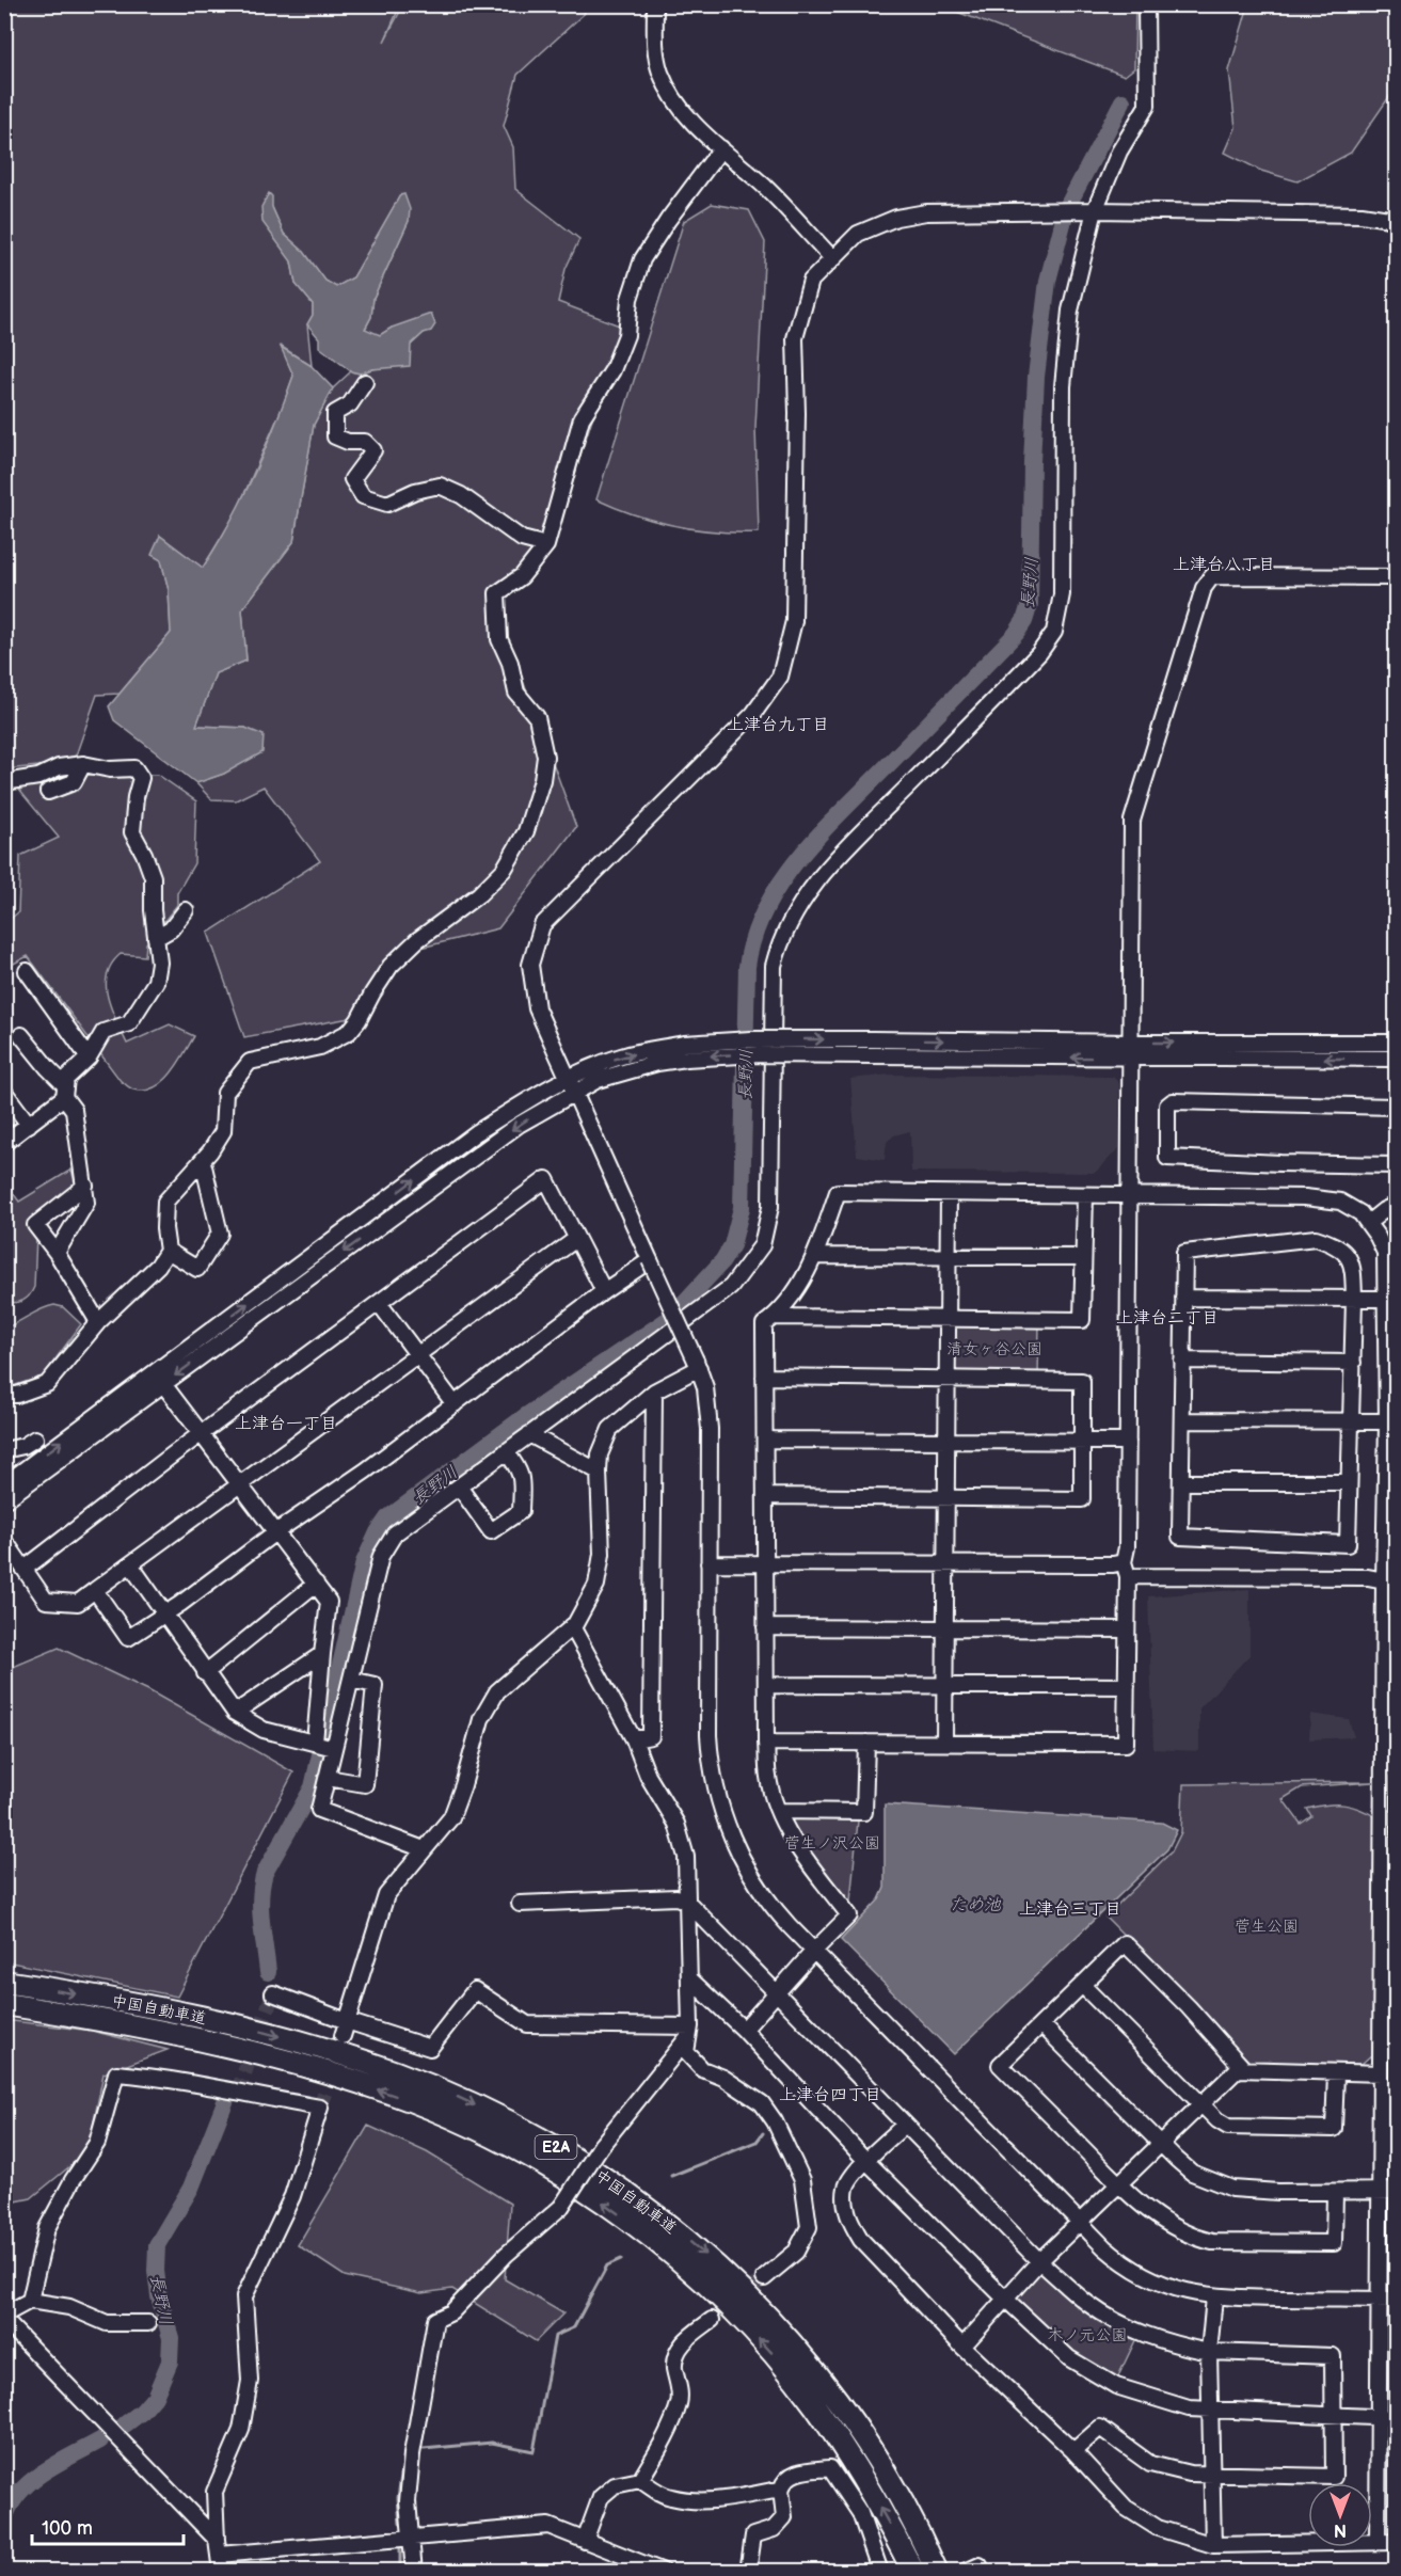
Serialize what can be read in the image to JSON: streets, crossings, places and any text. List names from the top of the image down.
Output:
{
  "streets": {
    "highway": ["中国自動車道", "E2A"]
  },
  "districts": [
    "上津台八丁目",
    "上津台九丁目",
    "上津台二丁目",
    "上津台一丁目",
    "上津台三丁目",
    "上津台四丁目"
  ],
  "water": ["長野川", "ため池"],
  "parks": [
    "清女ヶ谷公園",
    "菅生ノ沢公園",
    "菅生公園",
    "木ノ元公園"
  ],
  "scale_bar": "100 m",
  "north": "bottom"
}
